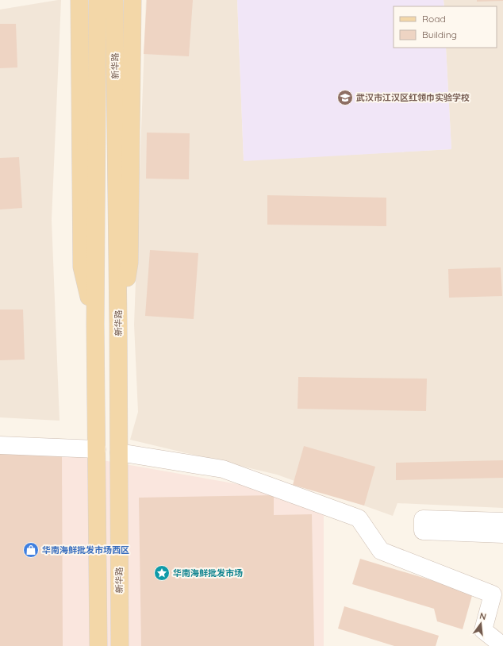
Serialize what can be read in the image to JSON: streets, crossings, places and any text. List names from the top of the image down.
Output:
{
  "streets": {
    "main road": ["新华路"]
  },
  "places": {
    "school or university": ["武汉市江汉区红领巾实验学校"],
    "shop": ["华南海鲜批发市场西区"],
    "place": ["华南海鲜批发市场"]
  },
  "legend": ["Road", "Building"],
  "north": "top"
}
